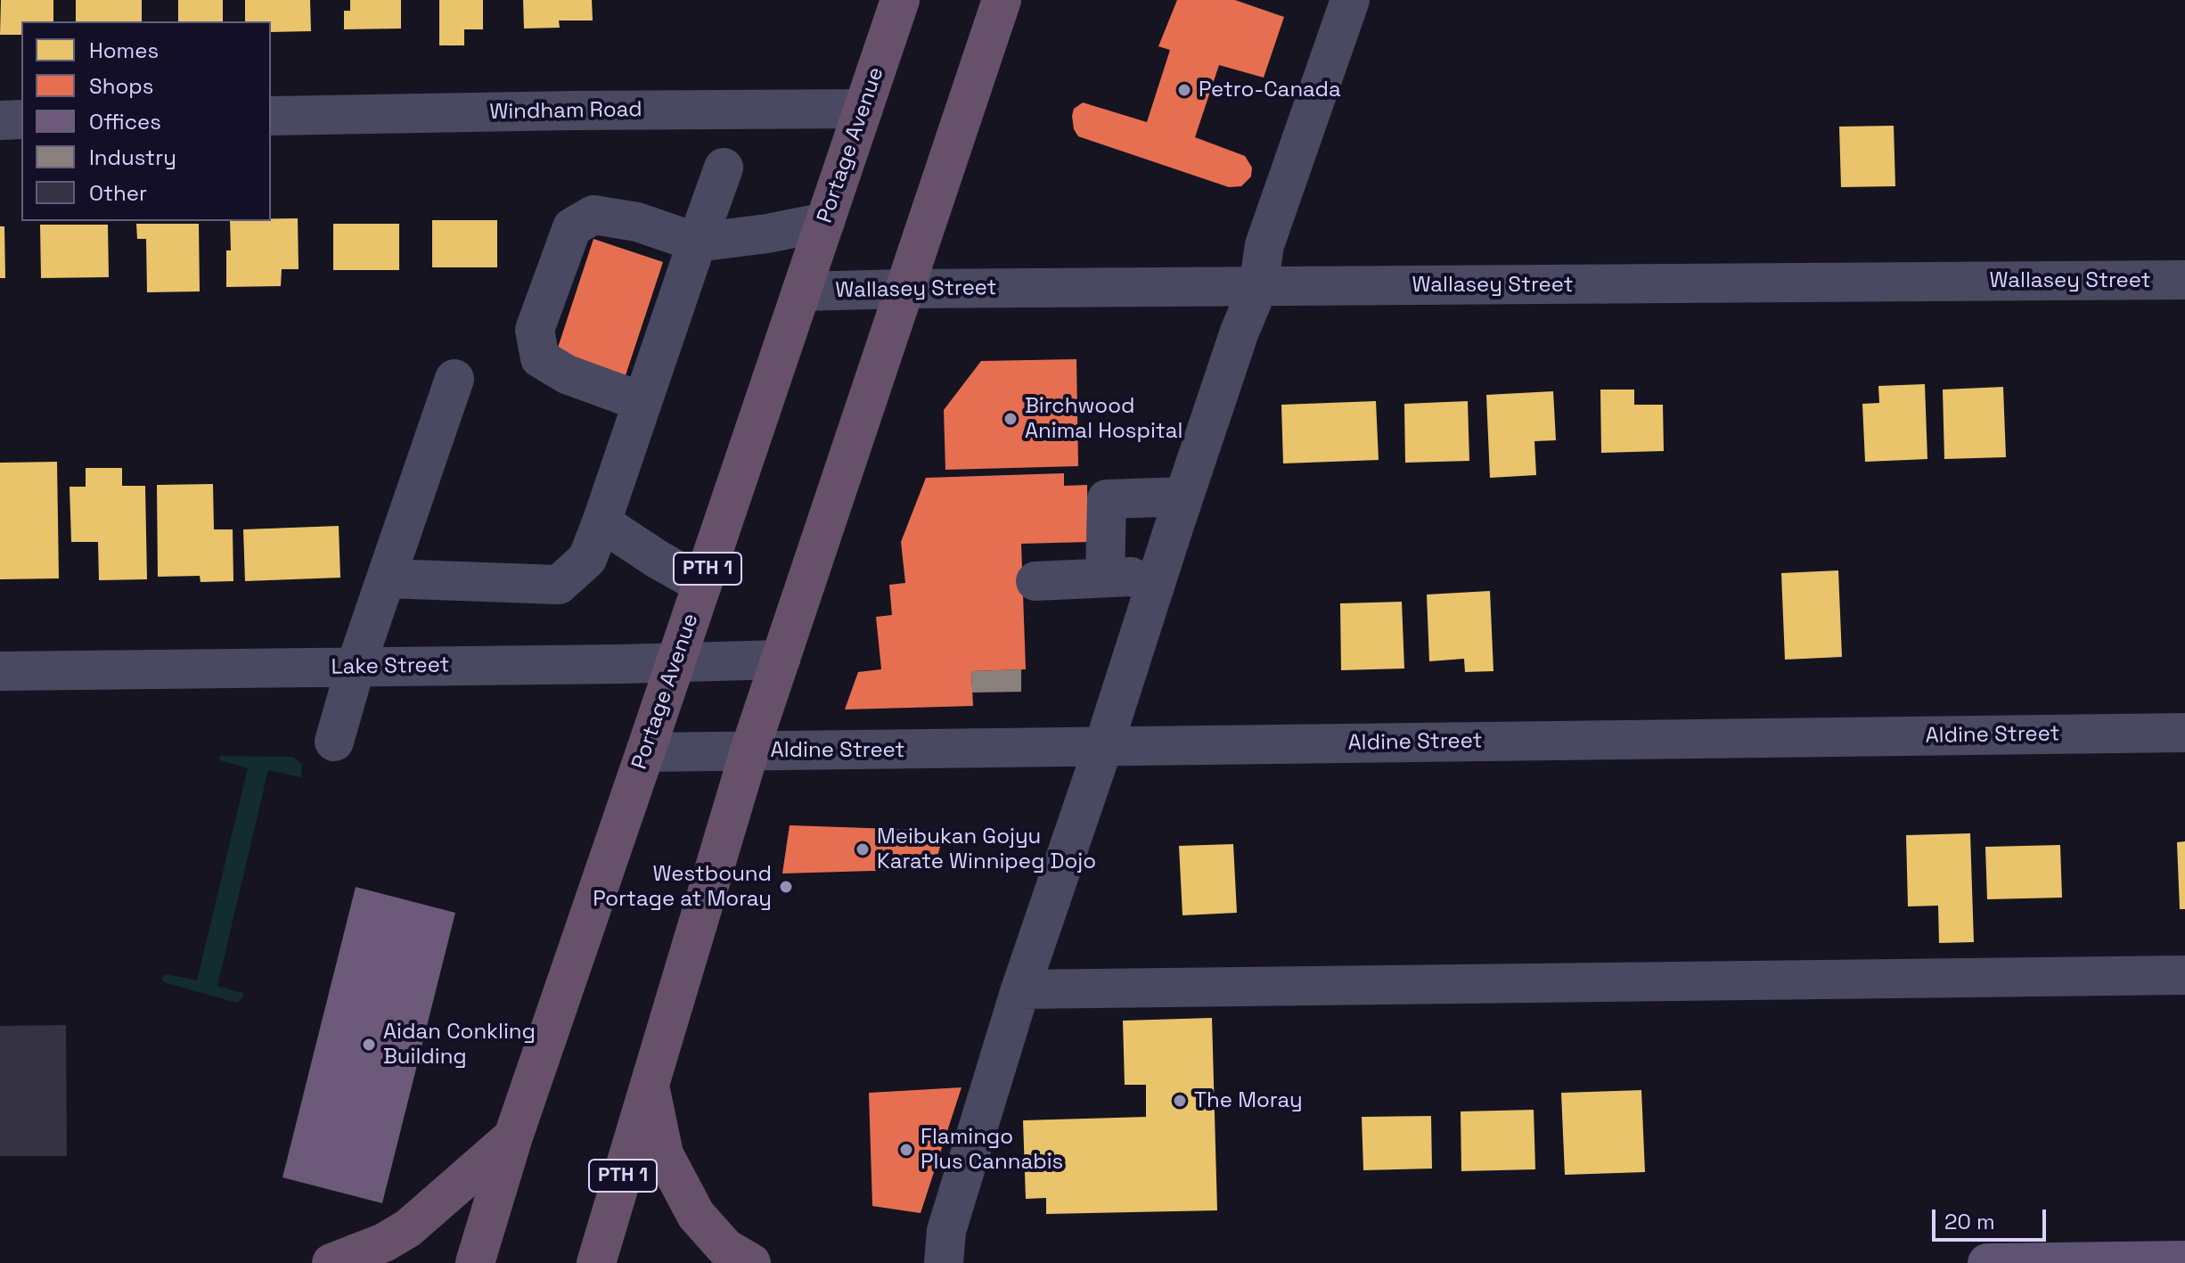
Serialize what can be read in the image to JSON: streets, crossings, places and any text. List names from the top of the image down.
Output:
{
  "streets": {
    "highway": ["Portage Avenue", "PTH 1"],
    "street": [
      "Windham Road",
      "Wallasey Street",
      "Lake Street",
      "Aldine Street"
    ]
  },
  "crossings": [
    ["Windham Road", "Portage Avenue"],
    ["Portage Avenue", "Wallasey Street"],
    ["Portage Avenue", "Lake Street"],
    ["Portage Avenue", "Aldine Street"],
    ["Wallasey Street", "PTH 1"],
    ["PTH 1", "Lake Street"],
    ["PTH 1", "Aldine Street"]
  ],
  "places": [
    "Petro-Canada",
    "Birchwood Animal Hospital",
    "Meibukan Gojyu Karate Winnipeg Dojo",
    "Westbound Portage at Moray",
    "Aidan Conkling Building",
    "The Moray",
    "Flamingo Plus Cannabis"
  ],
  "legend": [
    "Homes",
    "Shops",
    "Offices",
    "Industry",
    "Other"
  ],
  "scale_bar": "20 m"
}
